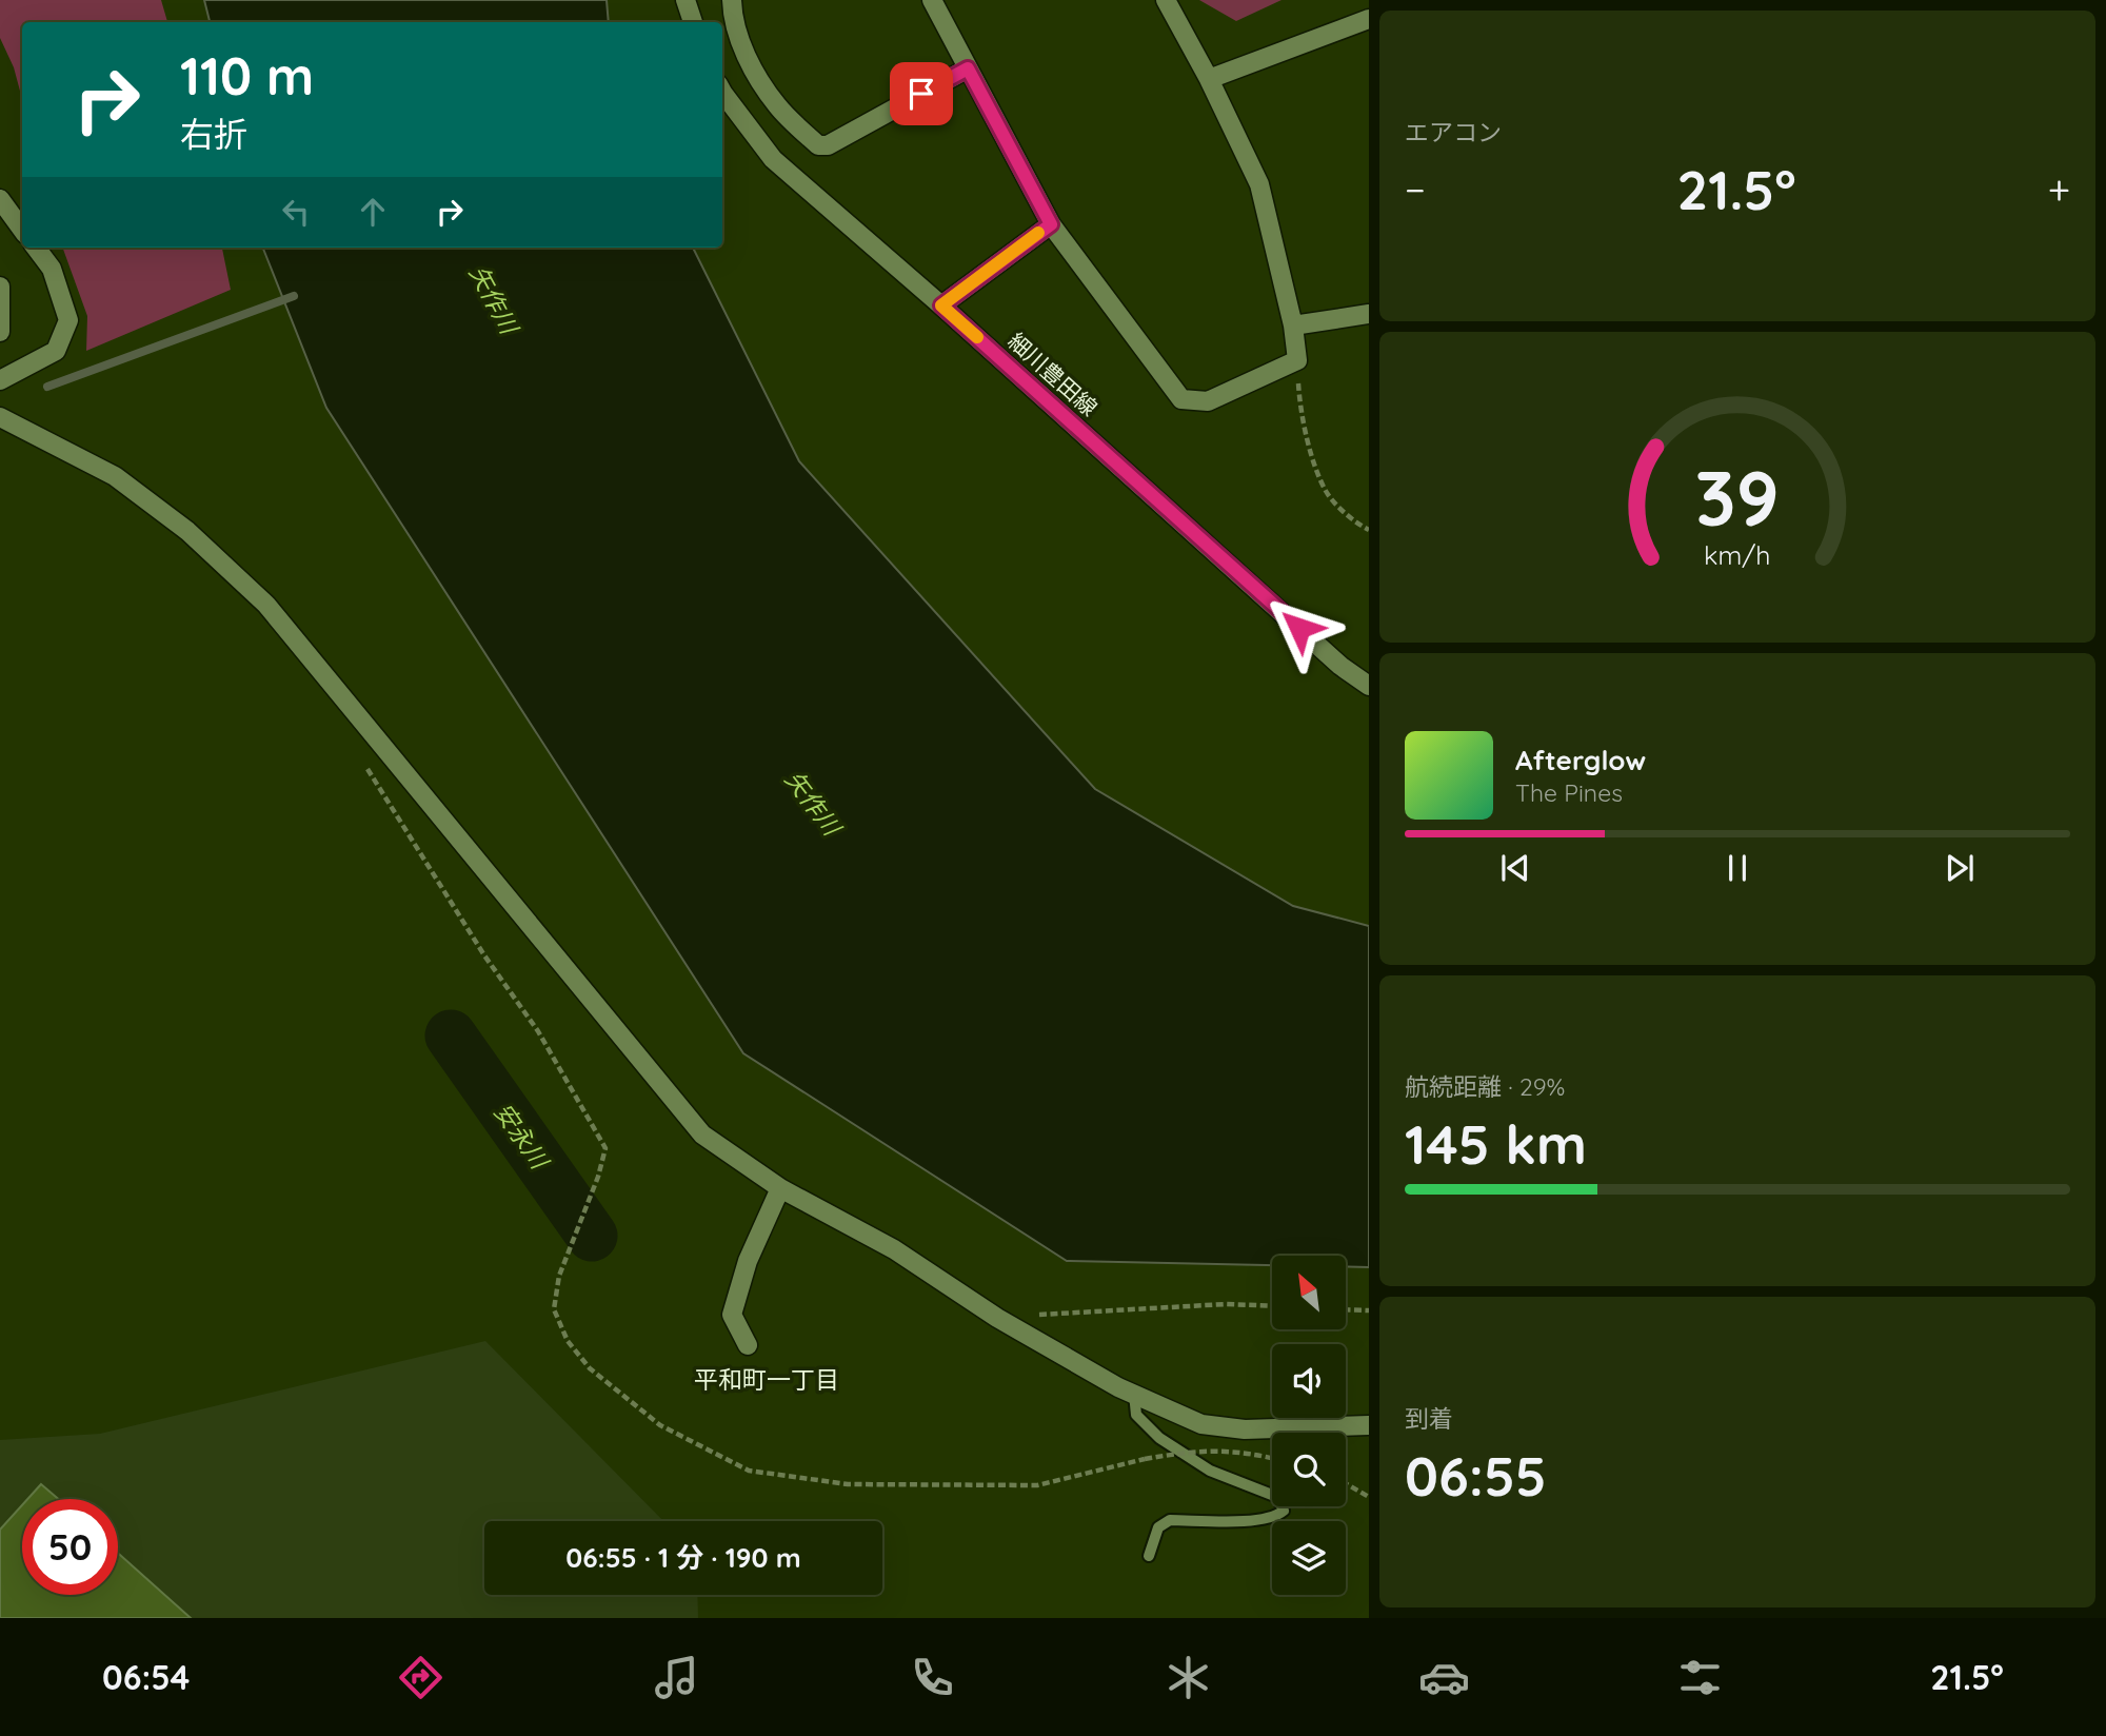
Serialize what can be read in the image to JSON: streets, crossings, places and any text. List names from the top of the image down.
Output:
{
  "streets": {
    "street": ["細川豊田線"]
  },
  "districts": ["平和町一丁目"],
  "water": ["矢作川", "安永川"],
  "north": "top left",
  "page": {
    "tile": [
      "エアコン",
      ["航続距離 · 29%", "145 km"],
      ["到着", "06:55"]
    ],
    "turn": ["110 m", "右折"],
    "heat": ["−", "21.5°", "+"],
    "song": ["Afterglow", "The Pines"],
    "limit": "50",
    "trip": "06:55 · 1 分 · 190 m",
    "tabs": ["06:54", "21.5°"],
    "gauge": ["39", "km/h"]
  }
}
